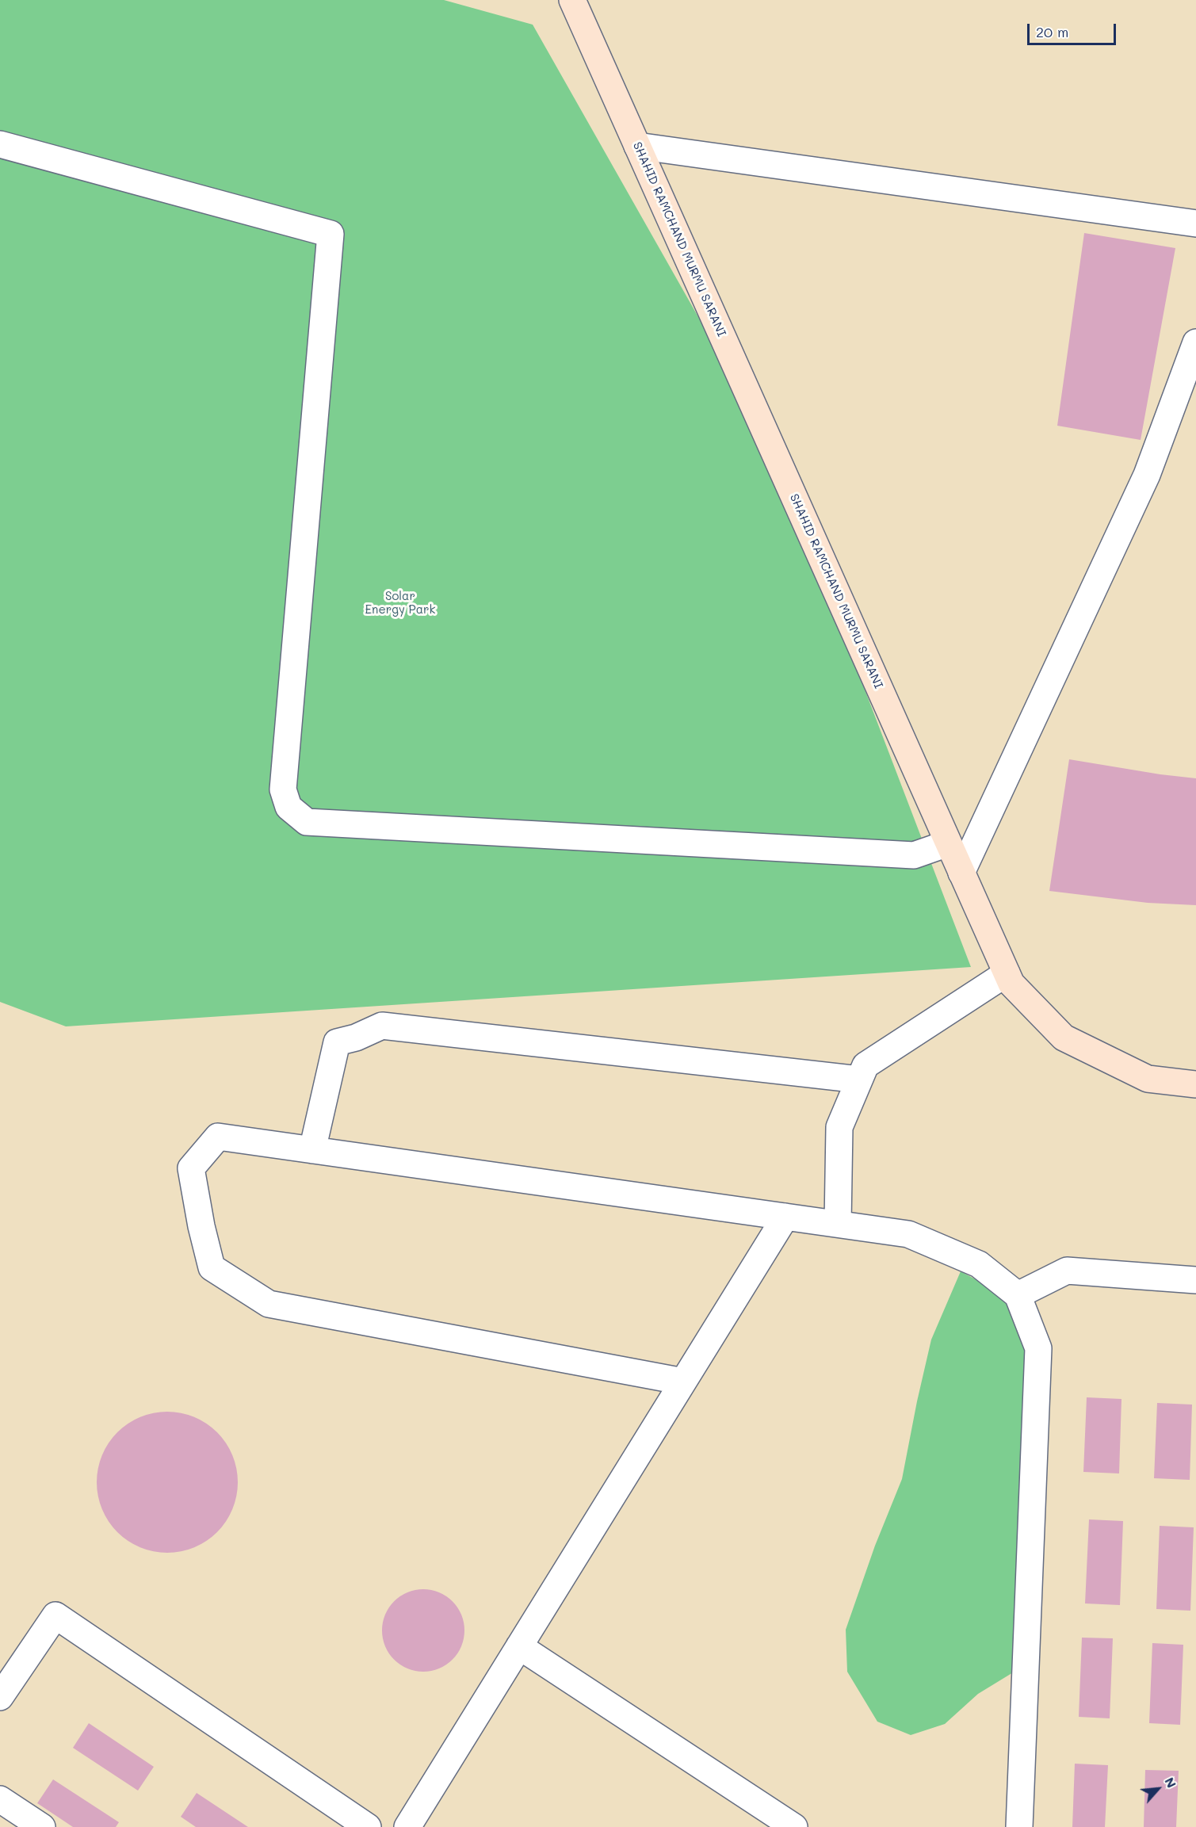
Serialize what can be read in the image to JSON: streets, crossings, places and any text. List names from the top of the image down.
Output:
{
  "streets": {
    "street": ["SHAHID RAMCHAND MURMU SARANI"]
  },
  "parks": ["Solar Energy Park"],
  "scale_bar": "20 m",
  "north": "top right"
}
